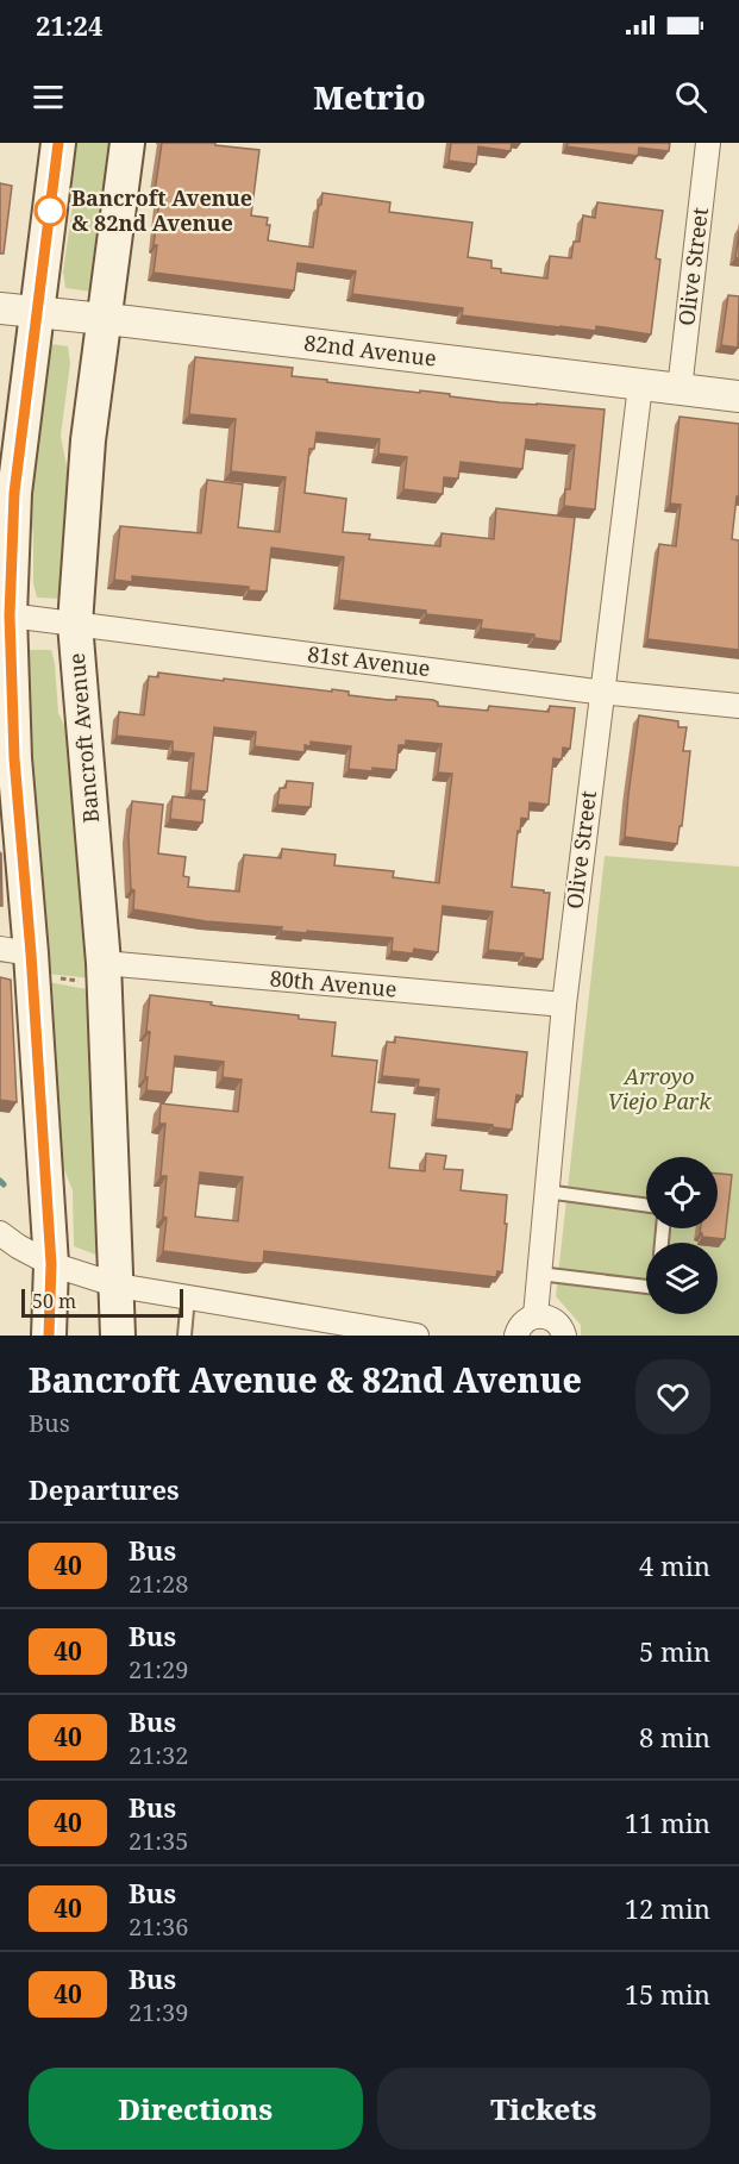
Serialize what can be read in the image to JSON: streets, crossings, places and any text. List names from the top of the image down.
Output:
{
  "streets": {
    "main road": ["Bancroft Avenue"],
    "street": [
      "Olive Street",
      "82nd Avenue",
      "81st Avenue",
      "80th Avenue"
    ]
  },
  "crossings": [
    ["Olive Street", "82nd Avenue"],
    ["Olive Street", "81st Avenue"],
    ["Olive Street", "80th Avenue"],
    ["82nd Avenue", "Bancroft Avenue"],
    ["81st Avenue", "Bancroft Avenue"],
    ["Bancroft Avenue", "80th Avenue"]
  ],
  "parks": ["Arroyo Viejo Park"],
  "places": ["Bancroft Avenue & 82nd Avenue"],
  "lines": ["bus line 40"],
  "scale_bar": "50 m",
  "page": {
    "status": "21:24",
    "header": "Metrio",
    "scale": "50 m",
    "heading": [
      ["Bancroft Avenue & 82nd Avenue", "Bus"],
      "Departures"
    ],
    "list": [
      {
        "mark": "40",
        "name": "Bus",
        "note": "21:28",
        "value": "4 min"
      },
      {
        "mark": "40",
        "name": "Bus",
        "note": "21:29",
        "value": "5 min"
      },
      {
        "mark": "40",
        "name": "Bus",
        "note": "21:32",
        "value": "8 min"
      },
      {
        "mark": "40",
        "name": "Bus",
        "note": "21:35",
        "value": "11 min"
      },
      {
        "mark": "40",
        "name": "Bus",
        "note": "21:36",
        "value": "12 min"
      },
      {
        "mark": "40",
        "name": "Bus",
        "note": "21:39",
        "value": "15 min"
      }
    ],
    "buttons": ["Directions", "Tickets"]
  }
}
